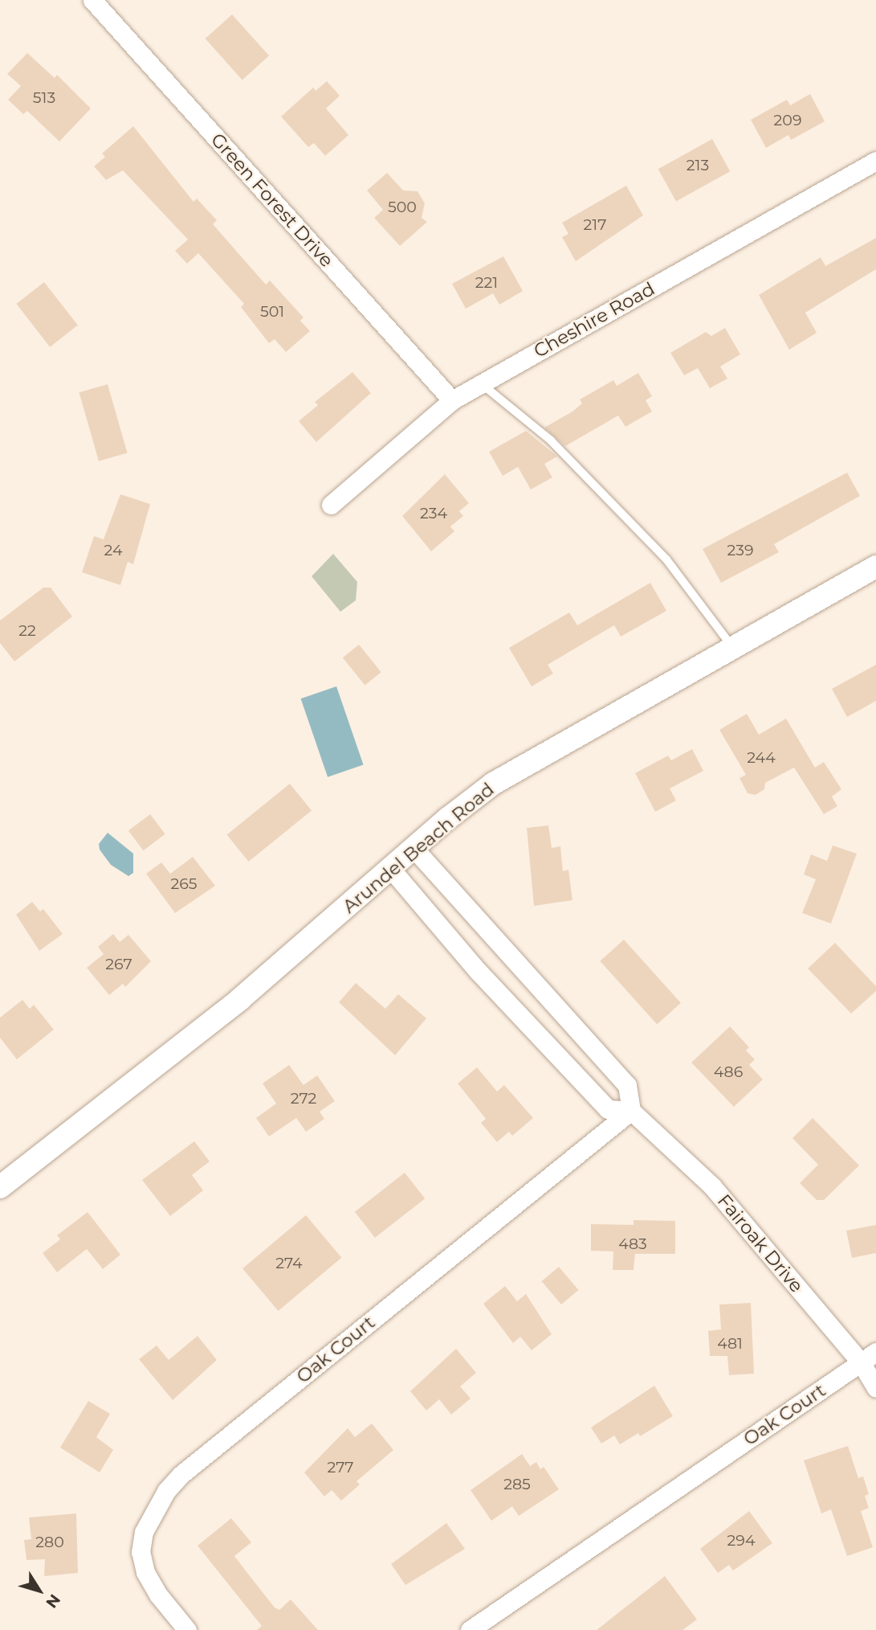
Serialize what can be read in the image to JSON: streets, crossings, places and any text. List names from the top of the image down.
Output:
{
  "streets": {
    "street": [
      "Green Forest Drive",
      "Cheshire Road",
      "Arundel Beach Road",
      "Fairoak Drive",
      "Oak Court"
    ]
  },
  "crossings": [
    ["Green Forest Drive", "Cheshire Road"],
    ["Fairoak Drive", "Oak Court"]
  ],
  "house_numbers": [
    "513",
    "209",
    "213",
    "500",
    "217",
    "221",
    "501",
    "234",
    "24",
    "239",
    "22",
    "244",
    "265",
    "267",
    "486",
    "272",
    "483",
    "274",
    "481",
    "277",
    "285",
    "294",
    "280"
  ],
  "north": "bottom right"
}
